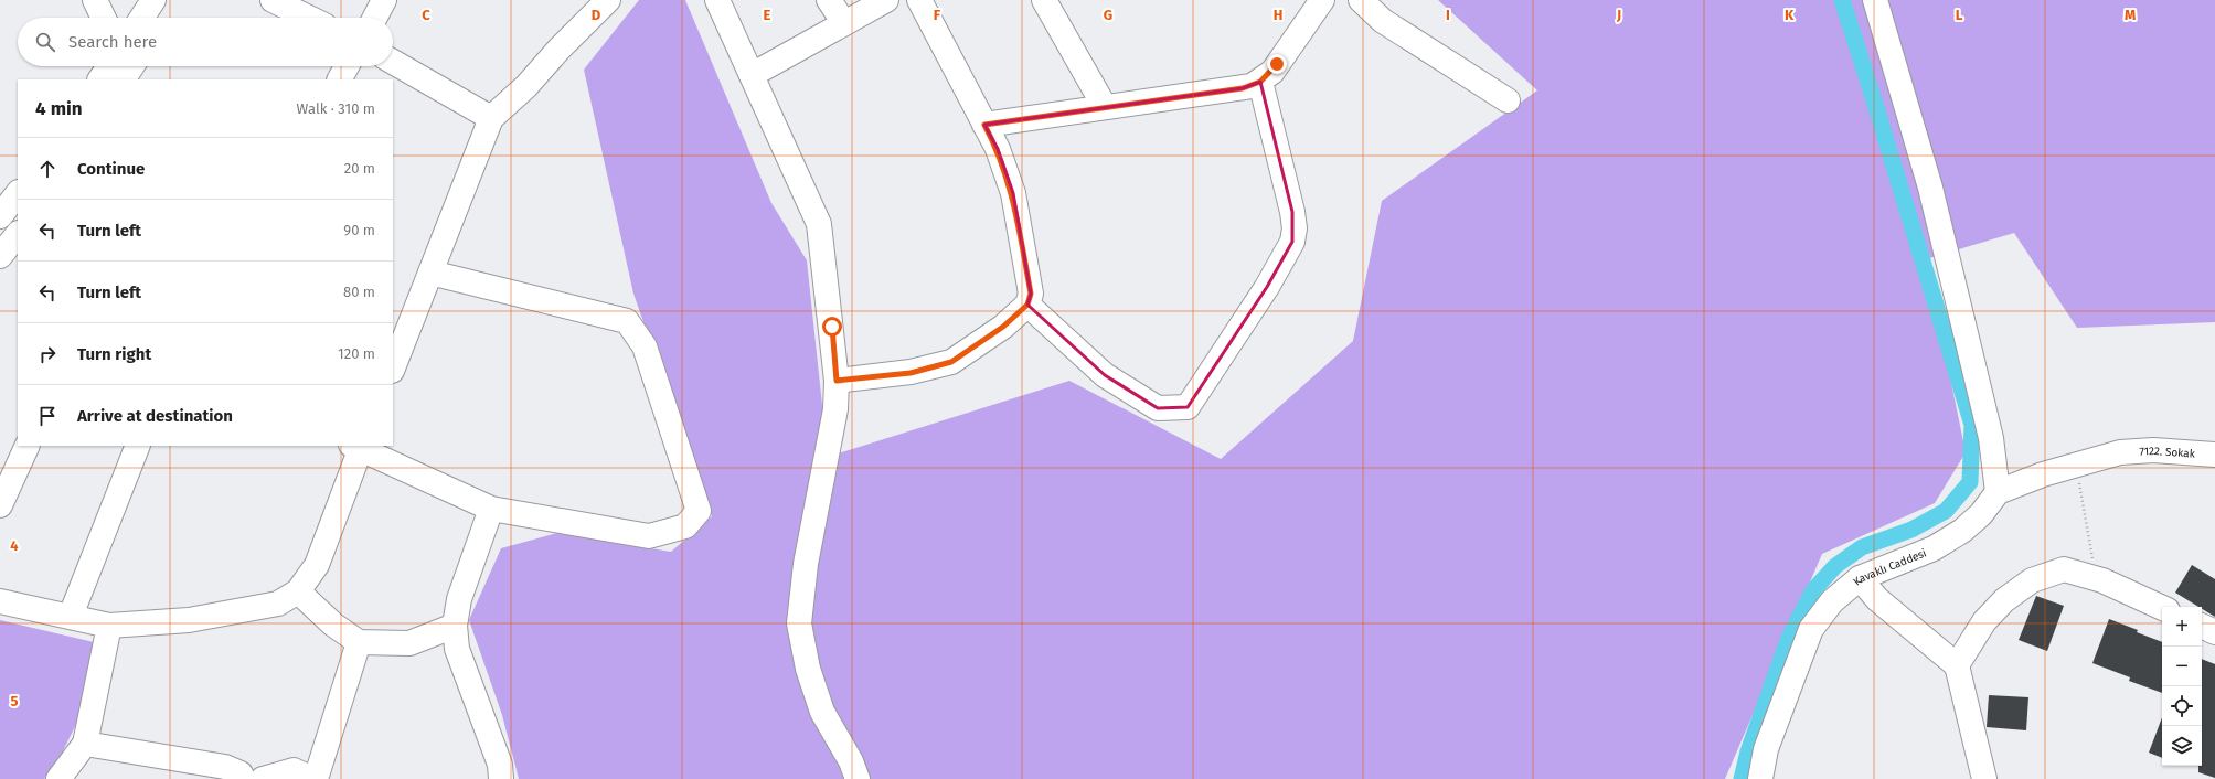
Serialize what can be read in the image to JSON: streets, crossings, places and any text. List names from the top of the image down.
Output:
{
  "streets": {
    "street": ["7122. Sokak", "Kavaklı Caddesi"]
  },
  "page": {
    "search": "Search here",
    "heading": ["4 min", "Walk · 310 m"],
    "list": [
      ["Continue", "20 m"],
      ["Turn left", "90 m"],
      ["Turn left", "80 m"],
      ["Turn right", "120 m"],
      "Arrive at destination"
    ],
    "map_buttons": ["+", "−"]
  },
  "grid": {
    "columns": [
      "C",
      "D",
      "E",
      "F",
      "G",
      "H",
      "I",
      "J",
      "K",
      "L",
      "M"
    ],
    "rows": ["4", "5"]
  }
}
